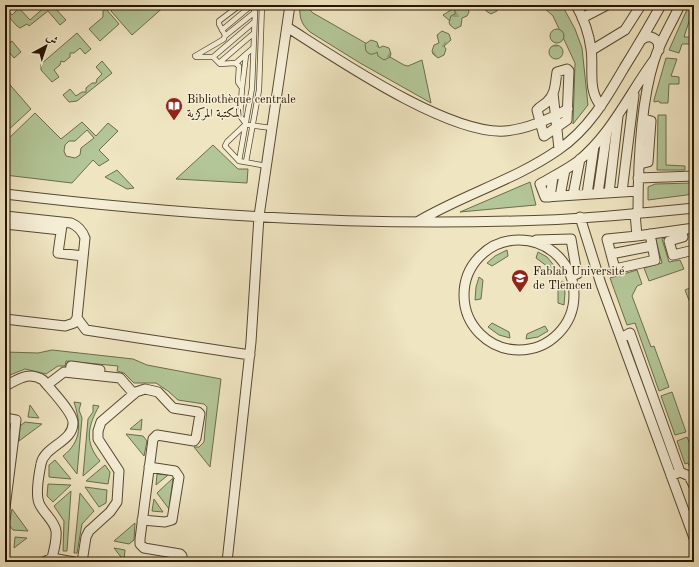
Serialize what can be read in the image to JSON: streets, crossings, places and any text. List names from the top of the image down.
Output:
{
  "places": {
    "library": ["Bibliothèque centrale المكتبة المركزية"],
    "school or university": ["Fablab Université de Tlemcen"]
  },
  "north": "top right"
}
